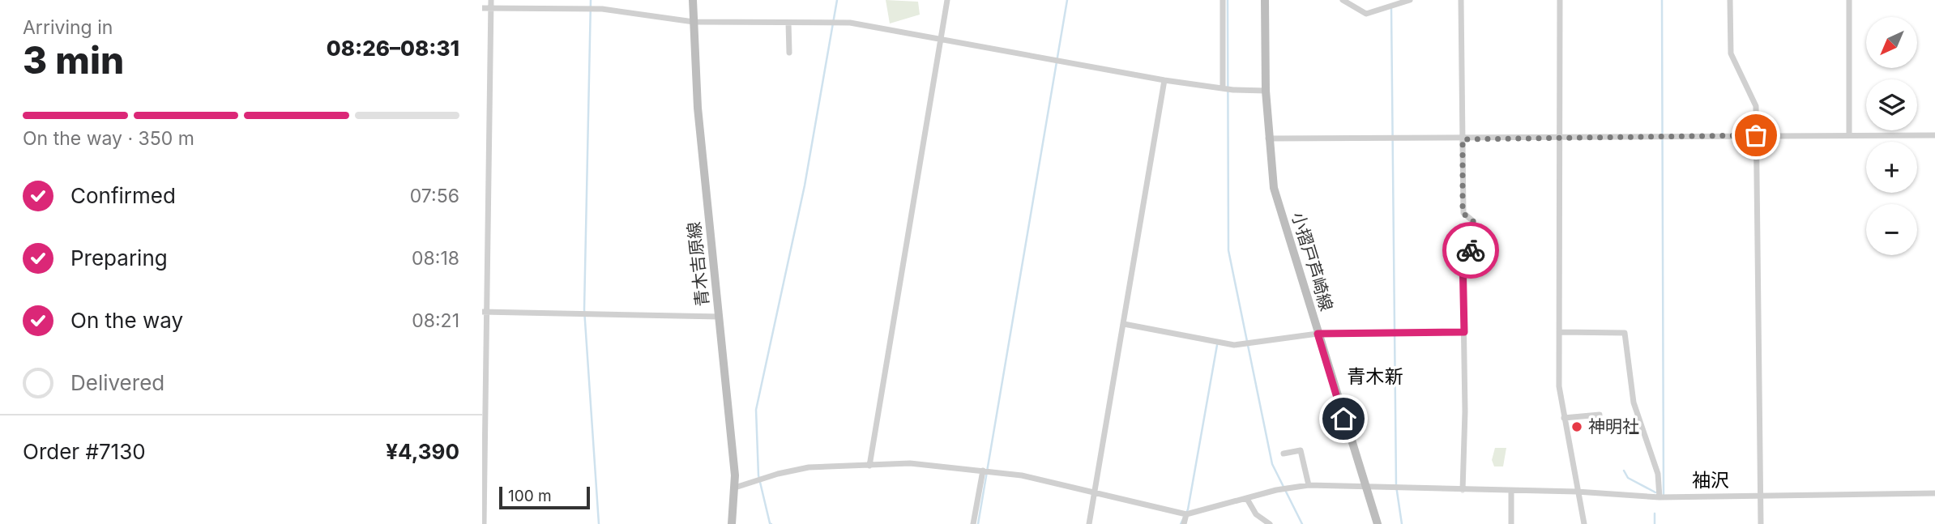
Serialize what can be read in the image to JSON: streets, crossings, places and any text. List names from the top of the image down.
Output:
{
  "streets": {
    "main road": ["小摺戸芦崎線", "青木吉原線"]
  },
  "districts": ["青木新", "袖沢"],
  "places": ["神明社"],
  "scale_bar": "100 m",
  "north": "bottom left",
  "page": {
    "heading": ["3 min", "Arriving in", "08:26–08:31"],
    "panel": ["Order #7130", "¥4,390"],
    "map_buttons": ["+", "−"],
    "bar": "On the way · 350 m",
    "list": [
      ["Confirmed", "07:56"],
      ["Preparing", "08:18"],
      ["On the way", "08:21"],
      "Delivered"
    ],
    "scale": "100 m"
  }
}
